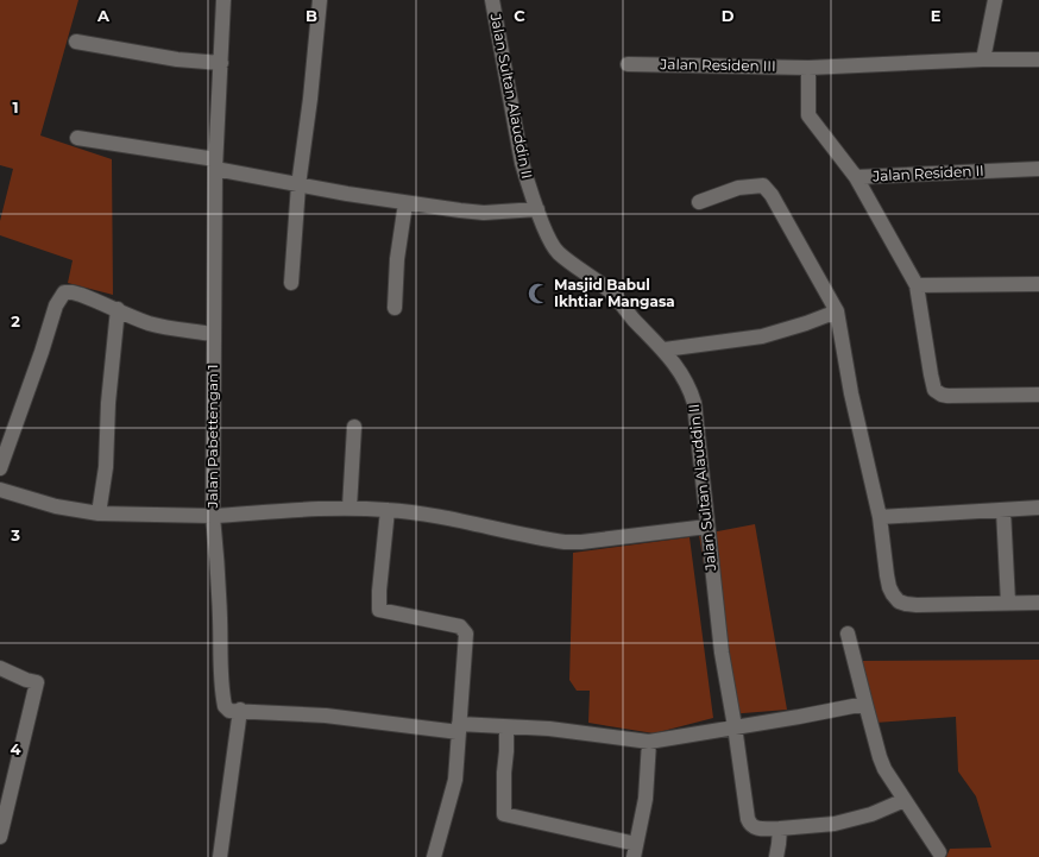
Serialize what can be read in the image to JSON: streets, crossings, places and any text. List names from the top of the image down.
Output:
{
  "streets": {
    "street": [
      "Jalan Residen III",
      "Jalan Sultan Alauddin II",
      "Jalan Residen II",
      "Jalan Pabettengan 1"
    ]
  },
  "crossings": [
    ["Jalan Sultan Alauddin II", "Jalan Pabettengan 1"]
  ],
  "places": {
    "mosque": ["Masjid Babul Ikhtiar Mangasa"]
  },
  "grid": {
    "columns": [
      "A",
      "B",
      "C",
      "D",
      "E"
    ],
    "rows": [
      "1",
      "2",
      "3",
      "4"
    ]
  }
}
